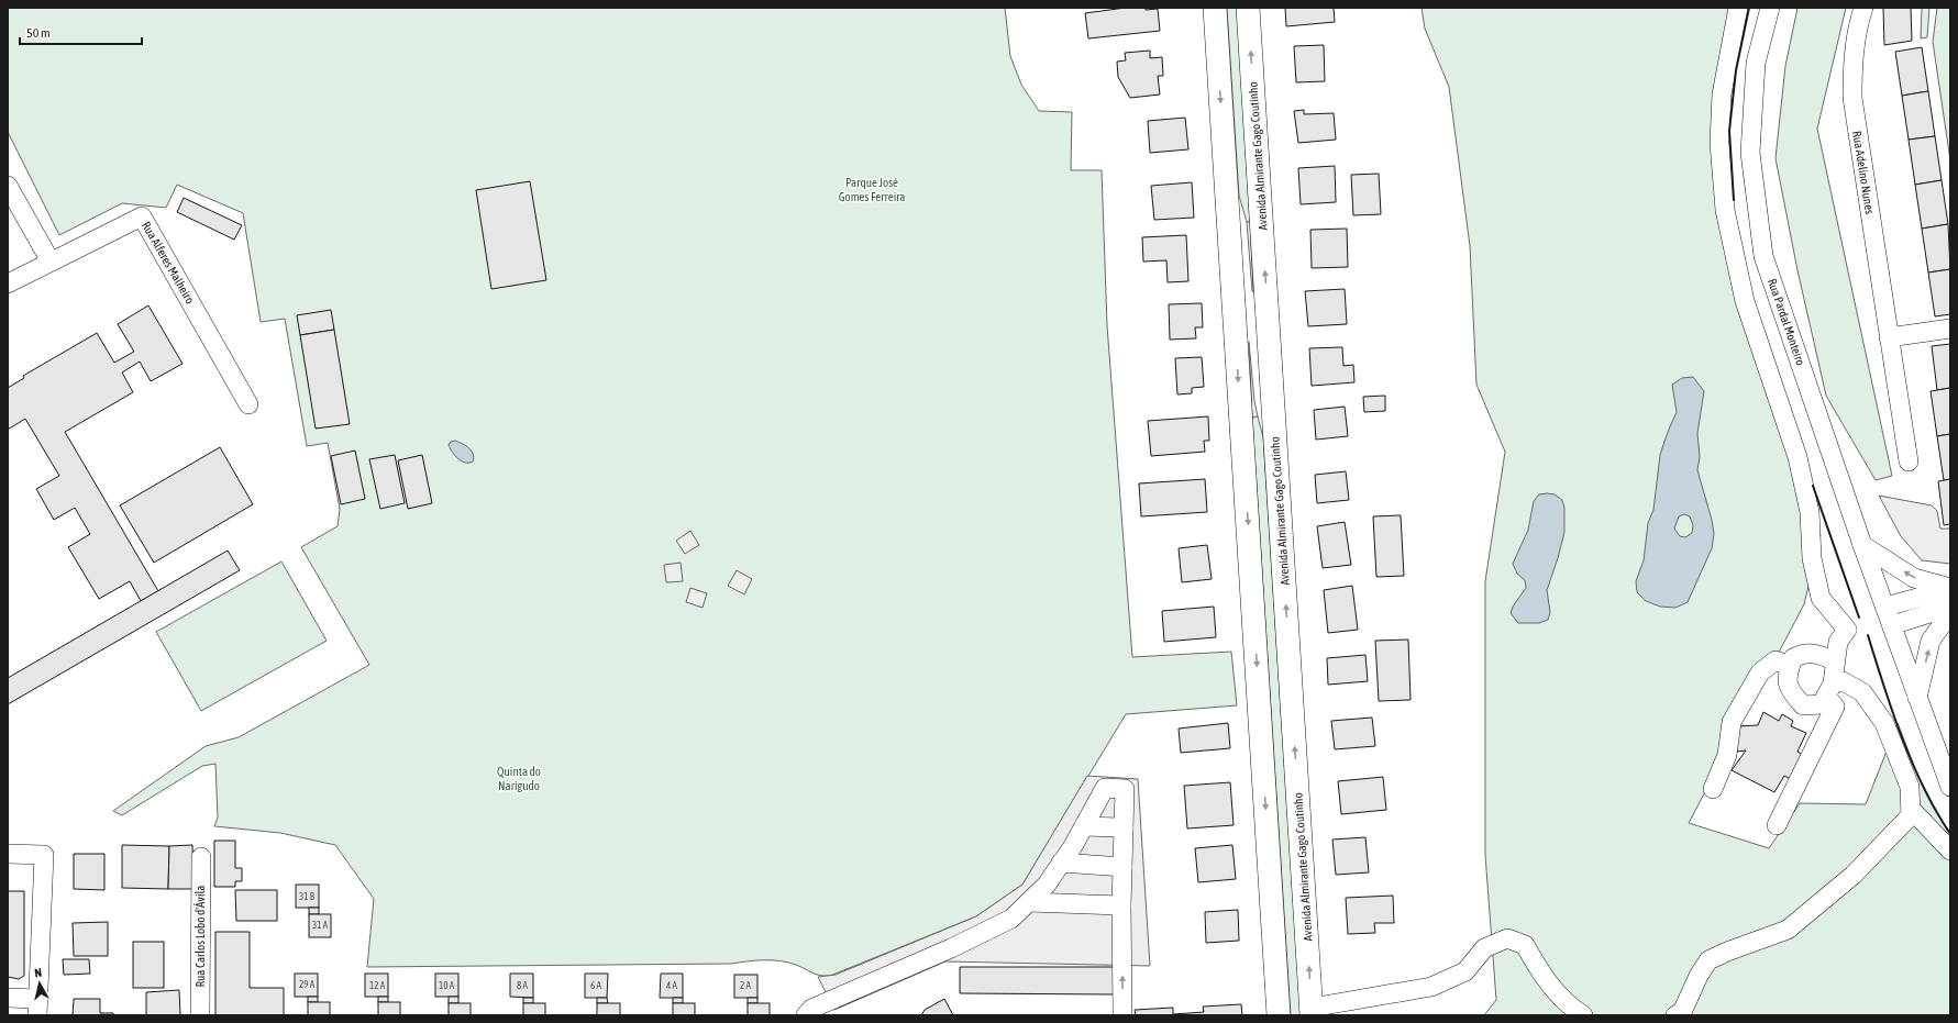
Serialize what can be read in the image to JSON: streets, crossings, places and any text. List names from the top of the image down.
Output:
{
  "streets": {
    "main road": ["Avenida Almirante Gago Coutinho"],
    "street": [
      "Rua Adelino Nunes",
      "Rua Alferes Malheiro",
      "Rua Pardal Monteiro",
      "Rua Carlos Lobo d'Ávila"
    ]
  },
  "parks": ["Parque José Gomes Ferreira", "Quinta do Narigudo"],
  "house_numbers": [
    "31 B",
    "31 A",
    "29 A",
    "12 A",
    "10 A",
    "8 A",
    "6 A",
    "4 A",
    "2 A"
  ],
  "scale_bar": "50 m",
  "north": "top"
}
